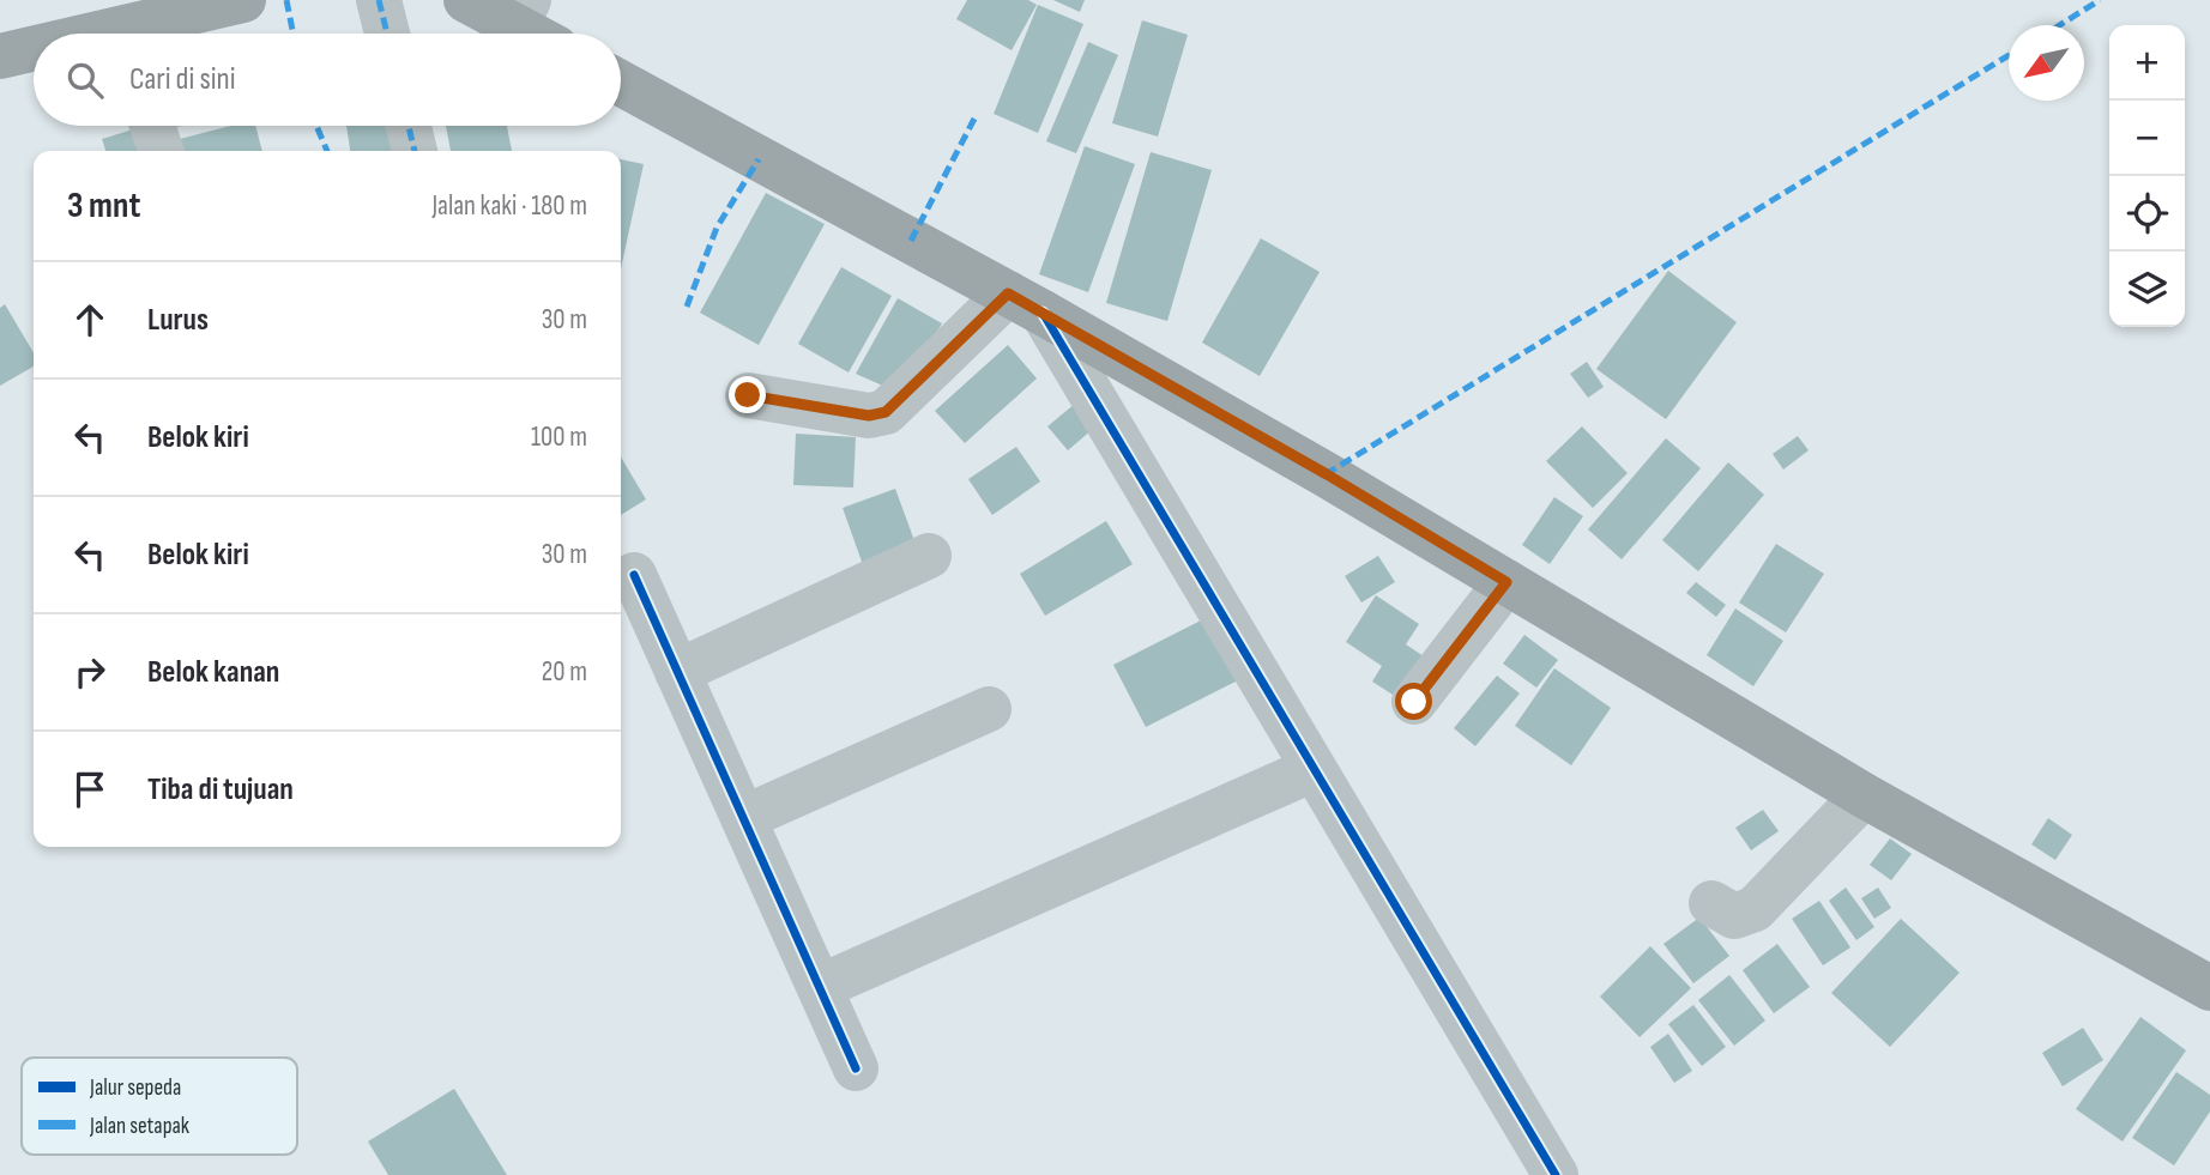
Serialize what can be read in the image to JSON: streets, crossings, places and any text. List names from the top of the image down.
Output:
{
  "legend": ["Jalur sepeda", "Jalan setapak"],
  "north": "bottom left",
  "page": {
    "map_buttons": ["+", "−"],
    "search": "Cari di sini",
    "heading": ["3 mnt", "Jalan kaki · 180 m"],
    "list": [
      ["Lurus", "30 m"],
      ["Belok kiri", "100 m"],
      ["Belok kiri", "30 m"],
      ["Belok kanan", "20 m"],
      "Tiba di tujuan"
    ]
  }
}
